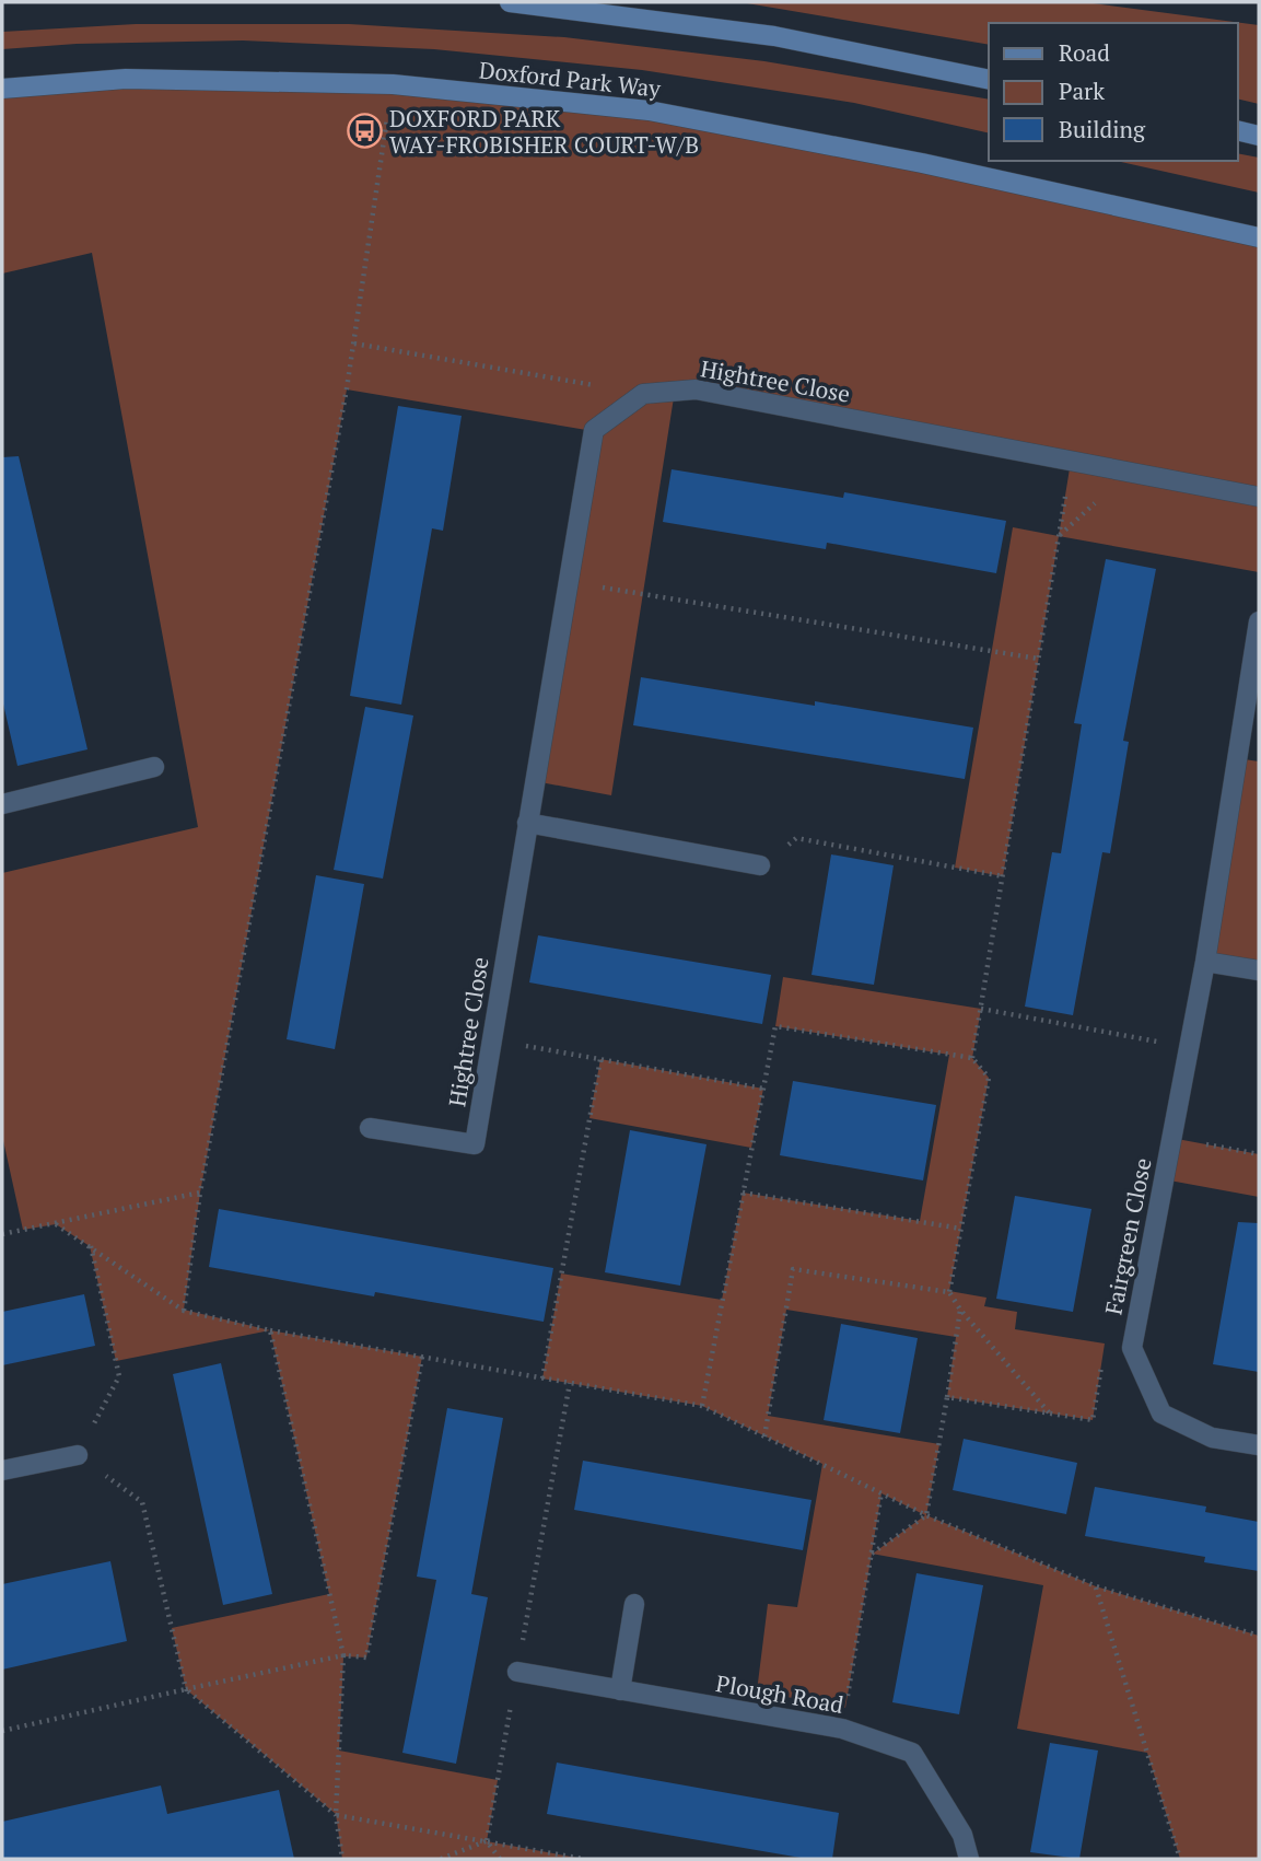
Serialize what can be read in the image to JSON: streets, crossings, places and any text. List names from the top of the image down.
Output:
{
  "streets": {
    "main road": ["Doxford Park Way"],
    "street": ["Hightree Close", "Fairgreen Close", "Plough Road"]
  },
  "places": {
    "bus stop": ["DOXFORD PARK WAY-FROBISHER COURT-W/B"]
  },
  "legend": ["Road", "Park", "Building"]
}
